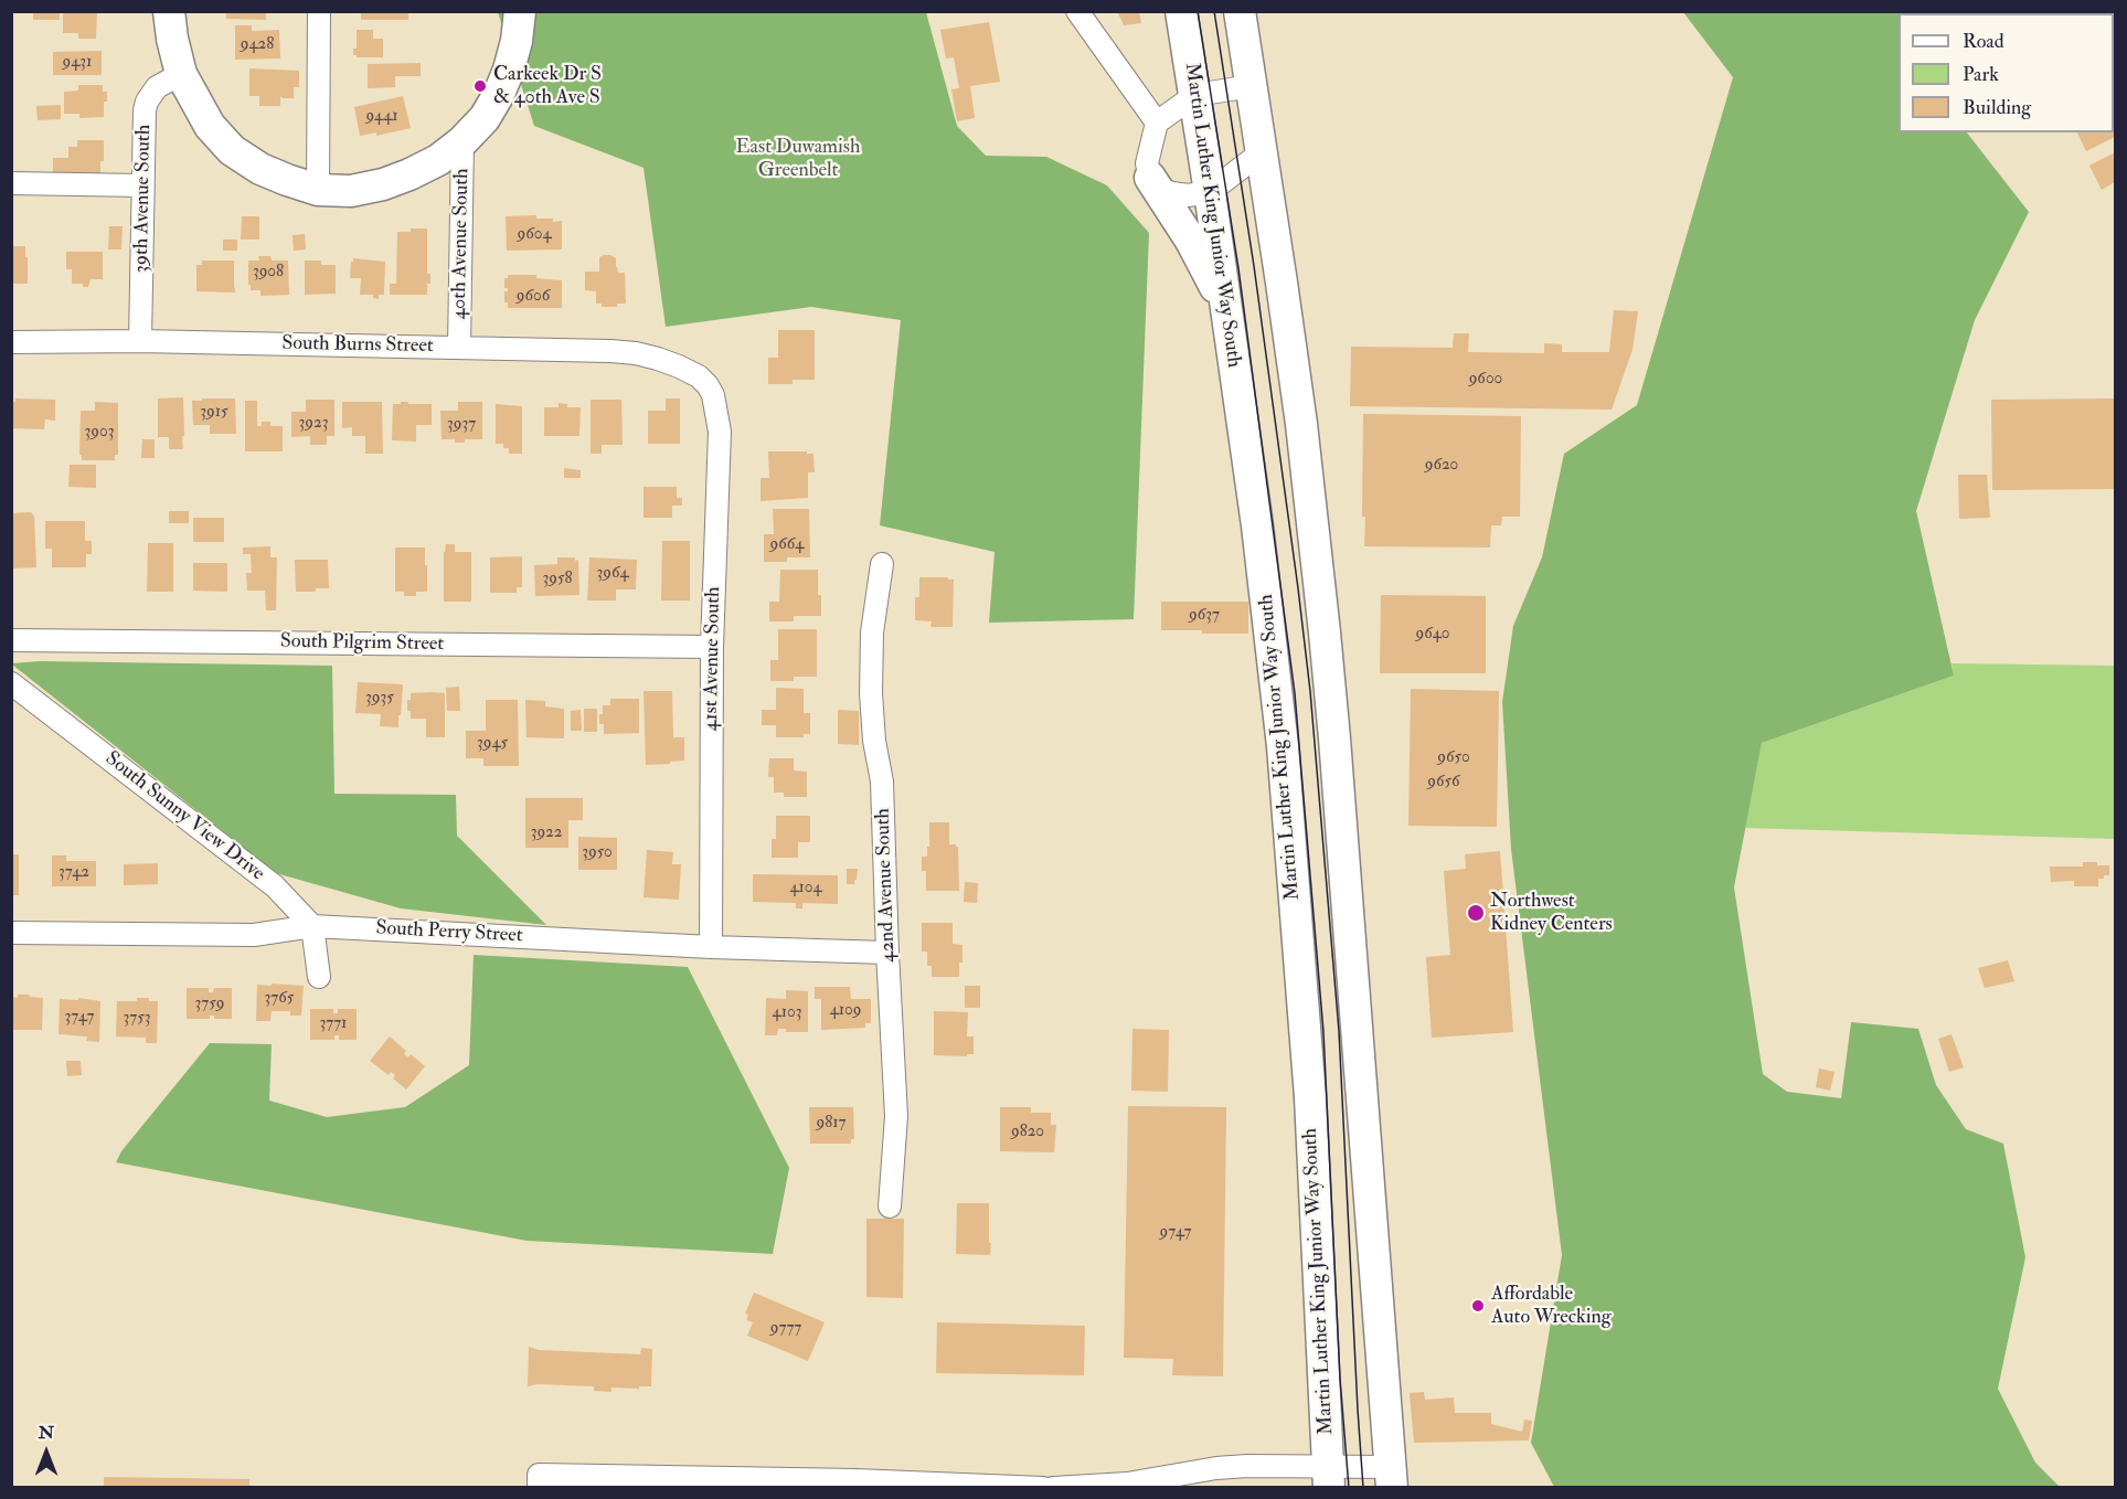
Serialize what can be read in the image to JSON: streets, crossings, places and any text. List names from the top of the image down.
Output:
{
  "streets": {
    "main road": ["Martin Luther King Junior Way South"],
    "street": [
      "39th Avenue South",
      "40th Avenue South",
      "South Burns Street",
      "South Pilgrim Street",
      "41st Avenue South",
      "South Sunny View Drive",
      "42nd Avenue South",
      "South Perry Street"
    ]
  },
  "crossings": [
    ["39th Avenue South", "South Burns Street"],
    ["40th Avenue South", "South Burns Street"],
    ["South Burns Street", "41st Avenue South"],
    ["South Pilgrim Street", "41st Avenue South"],
    ["41st Avenue South", "South Perry Street"],
    ["South Sunny View Drive", "South Perry Street"],
    ["42nd Avenue South", "South Perry Street"]
  ],
  "parks": ["East Duwamish Greenbelt"],
  "places": ["Carkeek Dr S & 40th Ave S", "Northwest Kidney Centers", "Affordable Auto Wrecking"],
  "house_numbers": [
    "9428",
    "9431",
    "9441",
    "9604",
    "3908",
    "9606",
    "9600",
    "3915",
    "3923",
    "3937",
    "3903",
    "9620",
    "9664",
    "3964",
    "3958",
    "9637",
    "9640",
    "3935",
    "3945",
    "9650",
    "9656",
    "3922",
    "3950",
    "3742",
    "4104",
    "3765",
    "3759",
    "4109",
    "4103",
    "3747",
    "3753",
    "3771",
    "9817",
    "9820",
    "9747",
    "9777"
  ],
  "legend": ["Road", "Park", "Building"],
  "north": "top"
}
